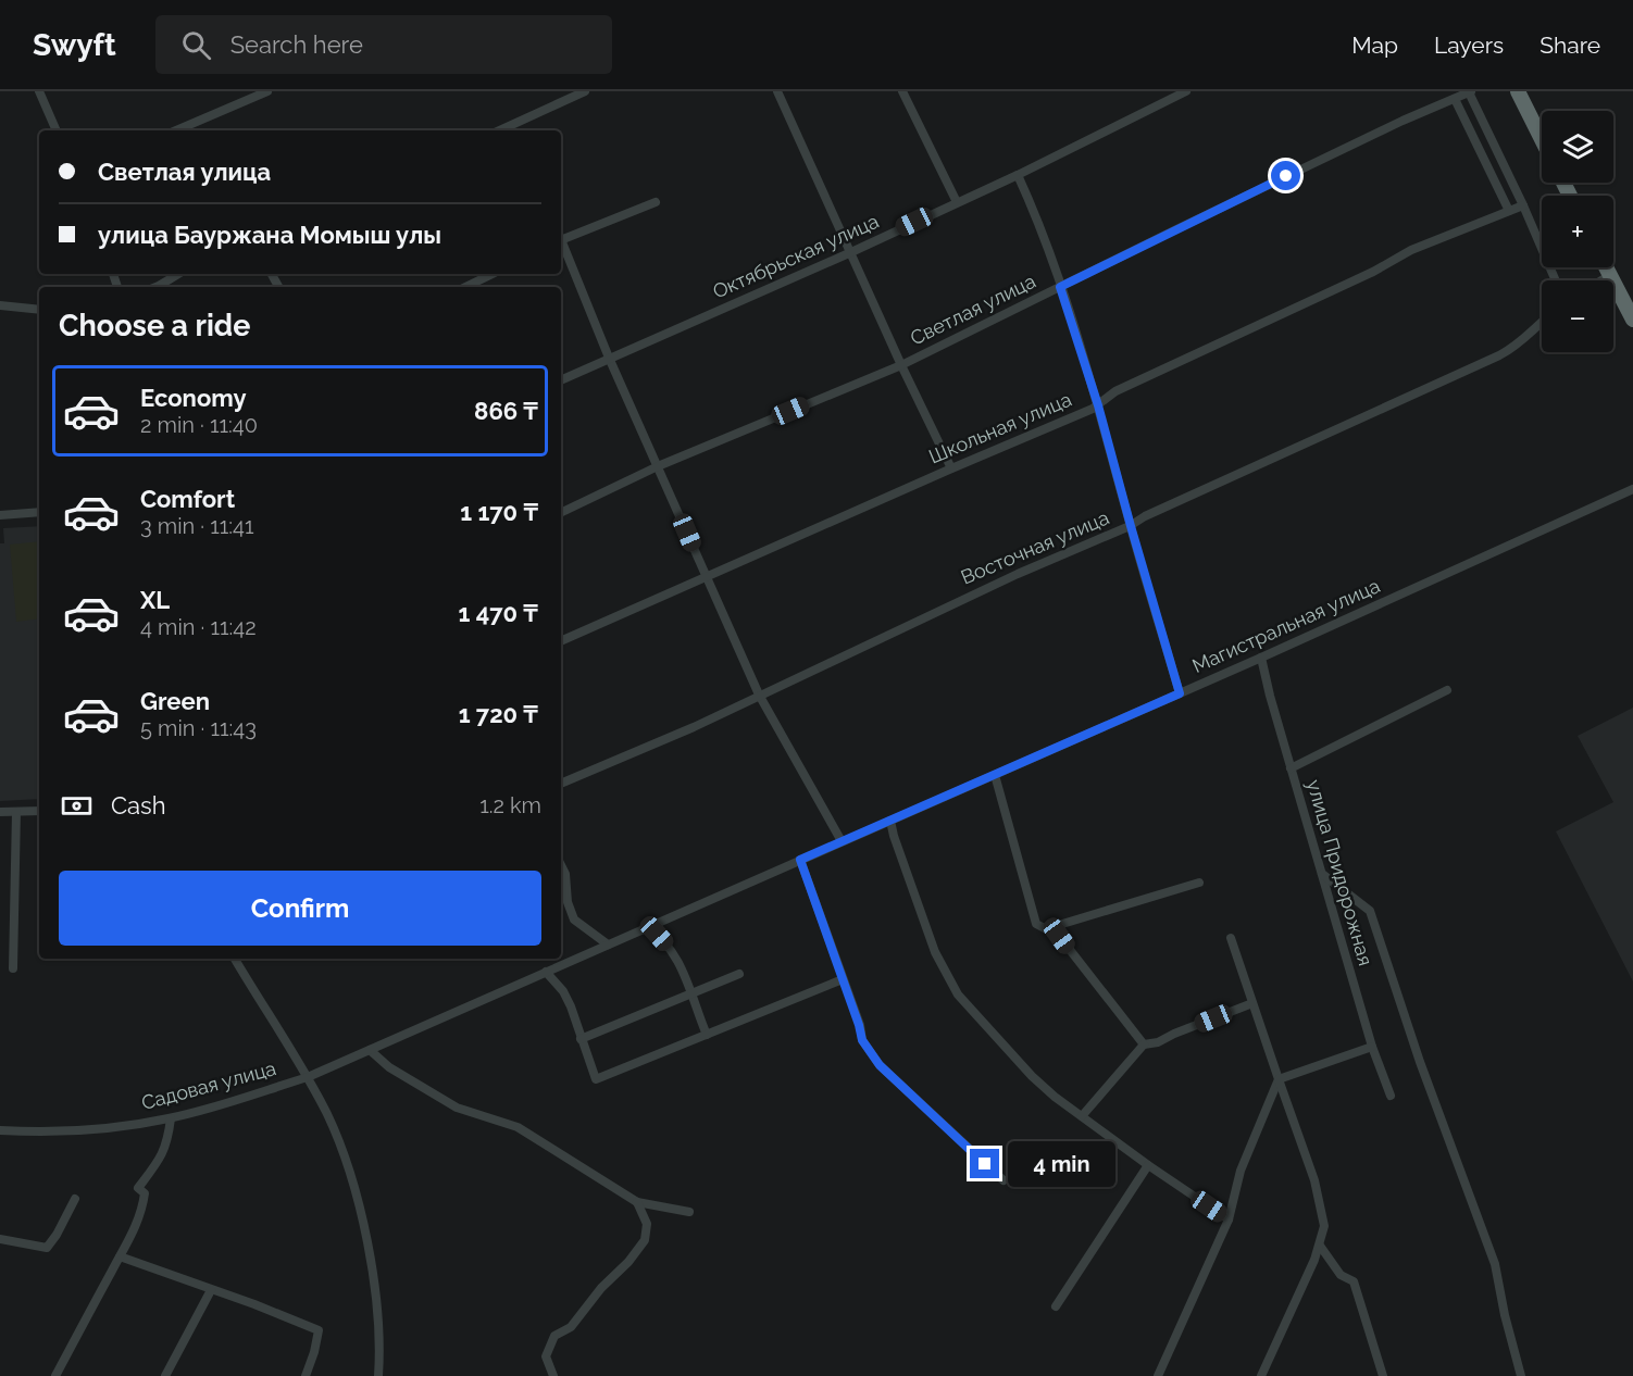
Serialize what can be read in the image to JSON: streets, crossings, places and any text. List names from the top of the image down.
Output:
{
  "streets": {
    "street": [
      "Октябрьская улица",
      "Светлая улица",
      "Школьная улица",
      "Восточная улица",
      "Магистральная улица",
      "улица Придорожная",
      "Садовая улица"
    ]
  },
  "crossings": [
    ["Магистральная улица", "улица Придорожная"],
    ["Магистральная улица", "Садовая улица"]
  ],
  "page": {
    "header": "Swyft",
    "search": "Search here",
    "nav": ["Map", "Layers", "Share"],
    "map_buttons": ["+", "−"],
    "banner": ["Светлая улица", "улица Бауржана Момыш улы"],
    "heading": "Choose a ride",
    "list": [
      {
        "name": "Economy",
        "note": "2 min · 11:40",
        "value": "866 ₸"
      },
      {
        "name": "Comfort",
        "note": "3 min · 11:41",
        "value": "1 170 ₸"
      },
      {
        "name": "XL",
        "note": "4 min · 11:42",
        "value": "1 470 ₸"
      },
      {
        "name": "Green",
        "note": "5 min · 11:43",
        "value": "1 720 ₸"
      }
    ],
    "pay": ["Cash", "1.2 km"],
    "buttons": "Confirm",
    "bubble": "4 min"
  }
}
